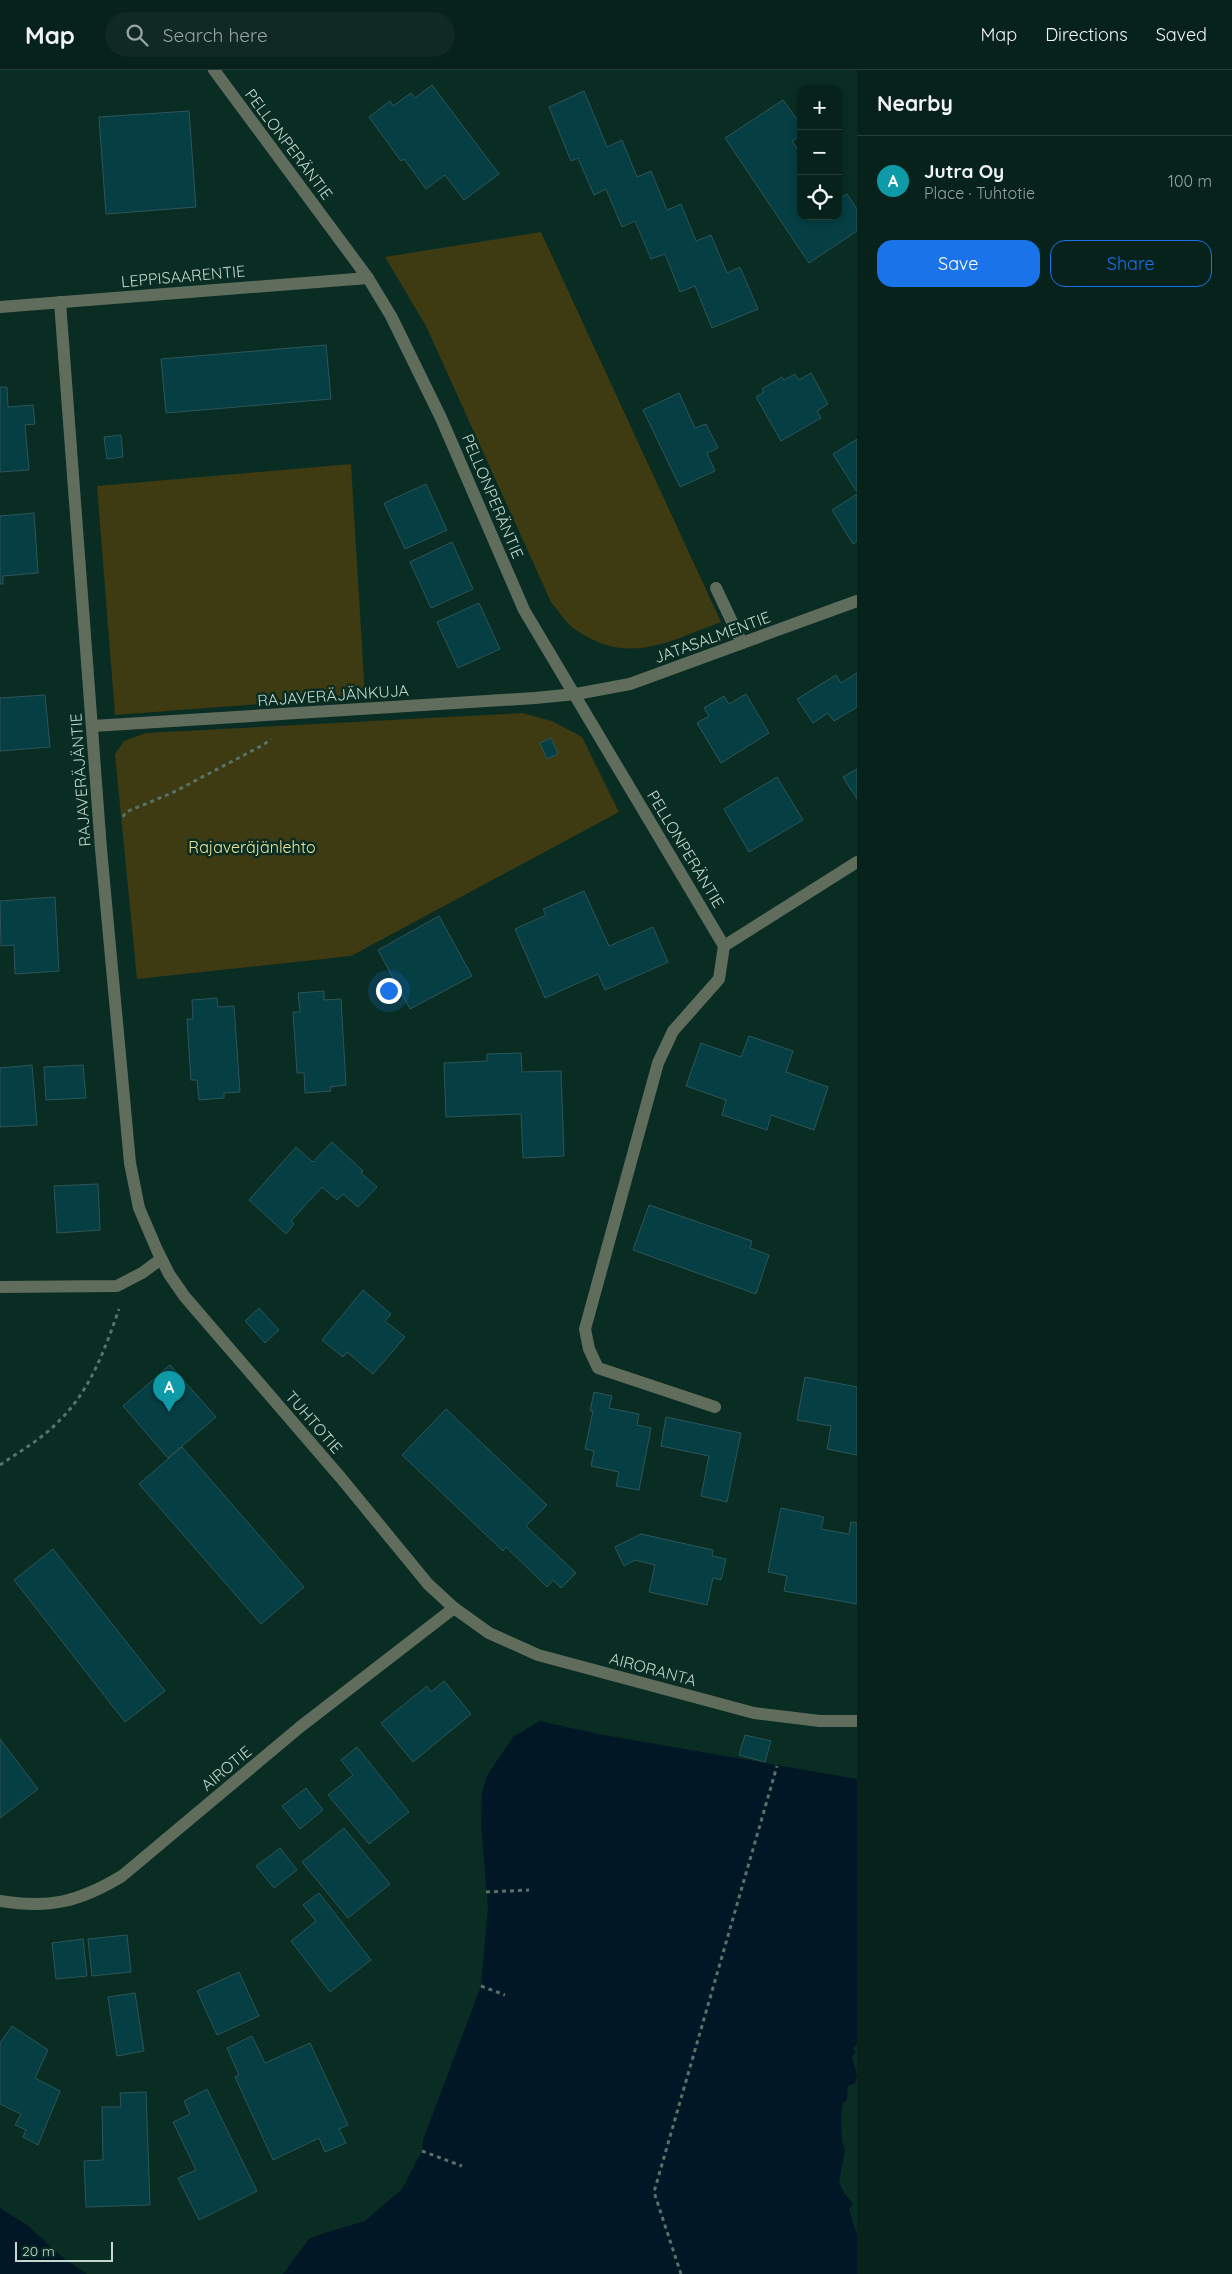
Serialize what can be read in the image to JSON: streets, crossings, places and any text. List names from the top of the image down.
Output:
{
  "streets": {
    "street": [
      "PELLONPERÄNTIE",
      "LEPPISAARENTIE",
      "JATASALMENTIE",
      "RAJAVERÄJÄNKUJA",
      "RAJAVERÄJÄNTIE",
      "TUHTOTIE",
      "AIRORANTA",
      "AIROTIE"
    ]
  },
  "crossings": [
    ["PELLONPERÄNTIE", "LEPPISAARENTIE"],
    ["PELLONPERÄNTIE", "JATASALMENTIE"],
    ["PELLONPERÄNTIE", "RAJAVERÄJÄNKUJA"],
    ["LEPPISAARENTIE", "RAJAVERÄJÄNTIE"],
    ["JATASALMENTIE", "RAJAVERÄJÄNKUJA"],
    ["RAJAVERÄJÄNKUJA", "RAJAVERÄJÄNTIE"],
    ["RAJAVERÄJÄNTIE", "TUHTOTIE"],
    ["TUHTOTIE", "AIRORANTA"],
    ["TUHTOTIE", "AIROTIE"],
    ["AIRORANTA", "AIROTIE"]
  ],
  "parks": ["Rajaveräjänlehto"],
  "scale_bar": "20 m",
  "page": {
    "header": "Map",
    "search": "Search here",
    "nav": ["Map", "Directions", "Saved"],
    "heading": "Nearby",
    "map_buttons": ["+", "−"],
    "list": [
      {
        "mark": "A",
        "name": "Jutra Oy",
        "note": "Place · Tuhtotie",
        "value": "100 m"
      }
    ],
    "buttons": ["Save", "Share"],
    "pins": "A",
    "scale": "20 m"
  }
}
